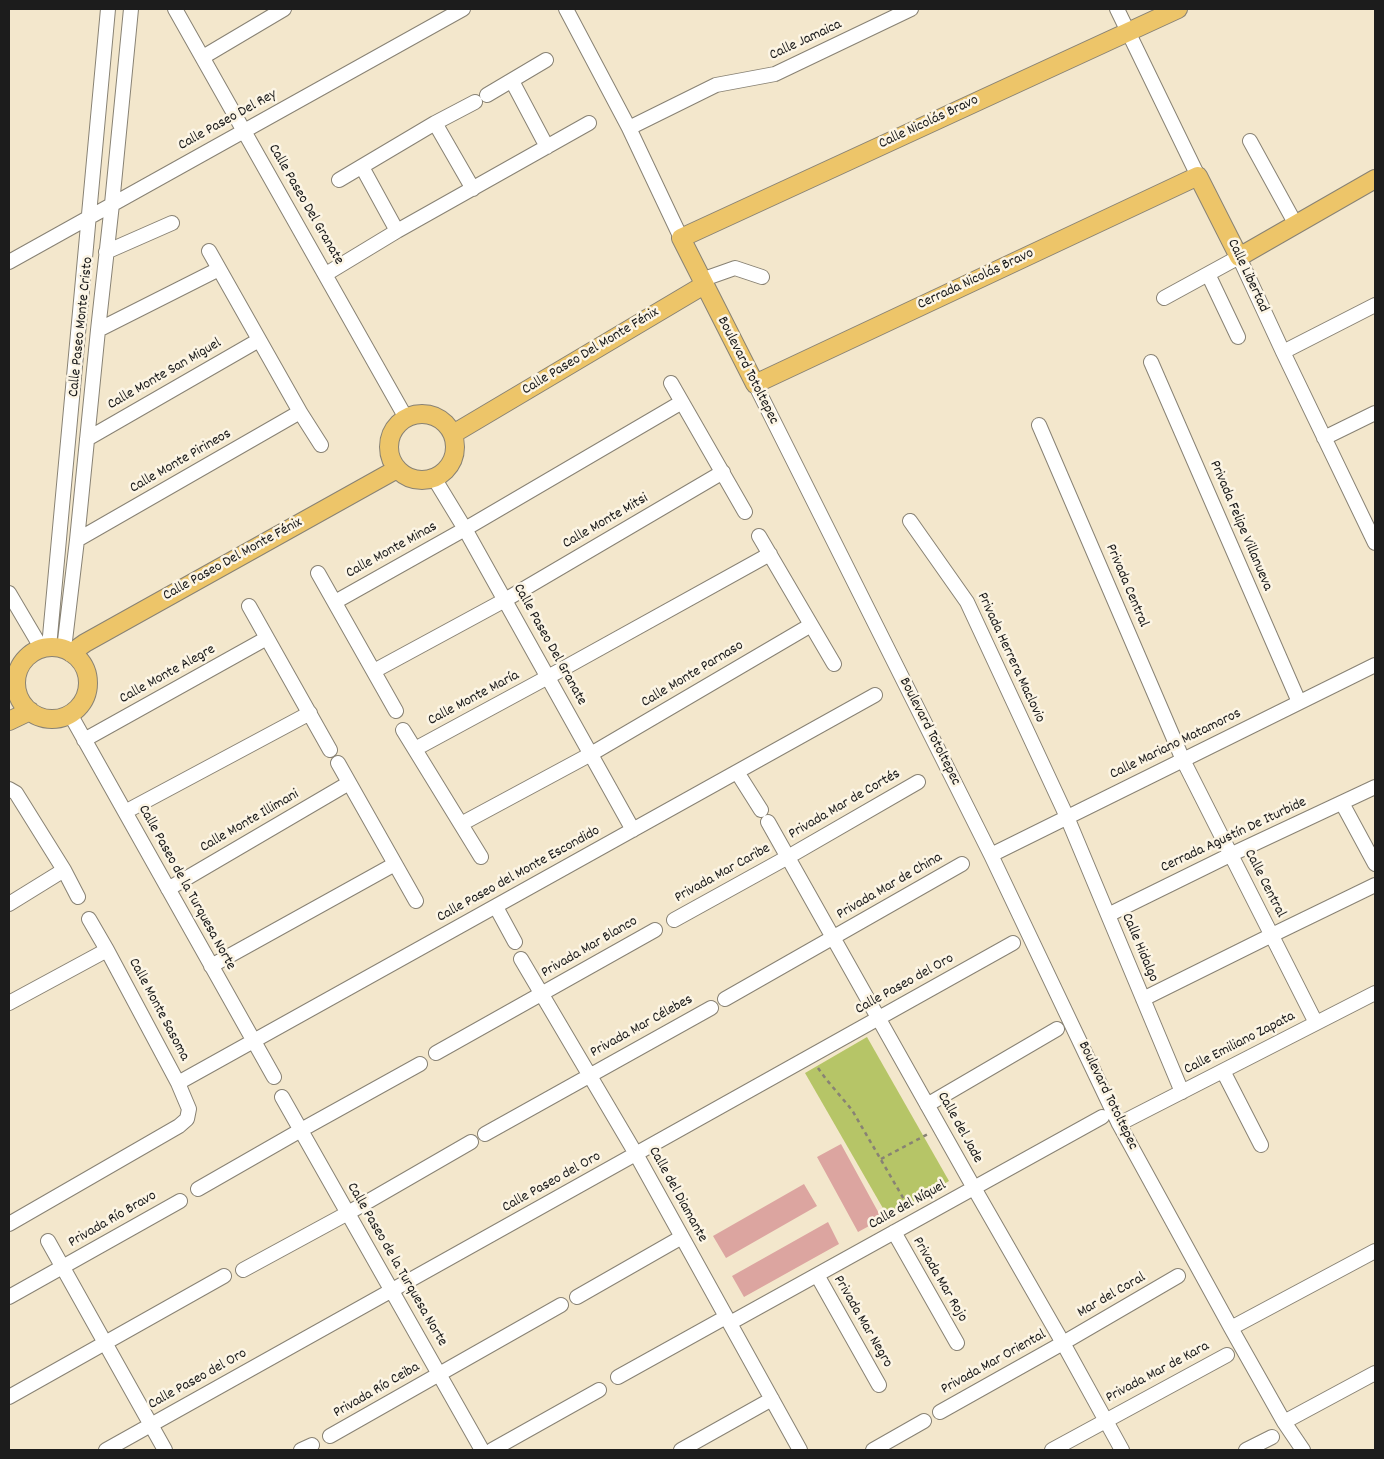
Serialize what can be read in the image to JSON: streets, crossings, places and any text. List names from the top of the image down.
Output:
{
  "streets": {
    "main road": [
      "Calle Nicolás Bravo",
      "Calle Libertad",
      "Cerrada Nicolás Bravo",
      "Calle Paseo Del Monte Fénix",
      "Boulevard Totoltepec"
    ],
    "street": [
      "Calle Jamaica",
      "Calle Paseo Del Rey",
      "Calle Paseo Del Granate",
      "Calle Paseo Monte Cristo",
      "Calle Monte San Miguel",
      "Calle Monte Pirineos",
      "Calle Monte Mitsi",
      "Privada Felipe Villanueva",
      "Calle Monte Minas",
      "Privada Central",
      "Privada Herrera Maclovio",
      "Calle Monte Alegre",
      "Calle Monte Parnaso",
      "Calle Monte María",
      "Calle Mariano Matamoros",
      "Privada Mar de Cortés",
      "Calle Monte Illimani",
      "Cerrada Agustín De Iturbide",
      "Privada Mar Caribe",
      "Calle Paseo del Monte Escondido",
      "Calle Central",
      "Privada Mar de China",
      "Calle Paseo de la Turquesa Norte",
      "Privada Mar Blanco",
      "Calle Hidalgo",
      "Calle Paseo del Oro",
      "Calle Monte Sasoma",
      "Privada Mar Célebes",
      "Calle Emiliano Zapata",
      "Calle del Jade",
      "Calle del Diamante",
      "Calle del Níquel",
      "Privada Río Bravo",
      "Privada Mar Rojo",
      "Mar del Coral",
      "Privada Mar Negro",
      "Privada Mar Oriental",
      "Privada Mar de Kara",
      "Privada Río Ceiba"
    ]
  },
  "crossings": [
    ["Calle Jamaica", "Boulevard Totoltepec"],
    ["Calle Paseo Del Rey", "Calle Paseo Del Granate"],
    ["Calle Paseo Del Rey", "Calle Paseo Monte Cristo"],
    ["Calle Nicolás Bravo", "Calle Libertad"],
    ["Calle Nicolás Bravo", "Boulevard Totoltepec"],
    ["Calle Paseo Del Granate", "Calle Paseo Del Monte Fénix"],
    ["Calle Paseo Del Granate", "Calle Monte Mitsi"],
    ["Calle Paseo Del Granate", "Calle Monte Minas"],
    ["Calle Paseo Del Granate", "Calle Monte Parnaso"],
    ["Calle Paseo Del Granate", "Calle Monte María"],
    ["Calle Paseo Del Granate", "Calle Paseo del Monte Escondido"],
    ["Calle Libertad", "Cerrada Nicolás Bravo"],
    ["Cerrada Nicolás Bravo", "Boulevard Totoltepec"],
    ["Calle Paseo Monte Cristo", "Calle Paseo Del Monte Fénix"],
    ["Calle Paseo Monte Cristo", "Calle Monte San Miguel"],
    ["Calle Paseo Monte Cristo", "Calle Monte Pirineos"],
    ["Calle Paseo Monte Cristo", "Calle Paseo de la Turquesa Norte"],
    ["Calle Paseo Del Monte Fénix", "Boulevard Totoltepec"],
    ["Calle Paseo Del Monte Fénix", "Calle Paseo de la Turquesa Norte"],
    ["Boulevard Totoltepec", "Calle Mariano Matamoros"],
    ["Boulevard Totoltepec", "Calle Emiliano Zapata"],
    ["Privada Felipe Villanueva", "Calle Mariano Matamoros"],
    ["Privada Central", "Calle Mariano Matamoros"],
    ["Privada Central", "Calle Central"],
    ["Privada Herrera Maclovio", "Calle Mariano Matamoros"],
    ["Privada Herrera Maclovio", "Calle Hidalgo"],
    ["Calle Monte Alegre", "Calle Paseo de la Turquesa Norte"],
    ["Calle Mariano Matamoros", "Calle Central"],
    ["Calle Mariano Matamoros", "Calle Hidalgo"],
    ["Privada Mar de Cortés", "Privada Mar Caribe"],
    ["Privada Mar de Cortés", "Calle del Jade"],
    ["Calle Monte Illimani", "Calle Paseo de la Turquesa Norte"],
    ["Cerrada Agustín De Iturbide", "Calle Central"],
    ["Cerrada Agustín De Iturbide", "Calle Hidalgo"],
    ["Privada Mar Caribe", "Calle del Jade"],
    ["Calle Paseo del Monte Escondido", "Calle Paseo de la Turquesa Norte"],
    ["Calle Paseo del Monte Escondido", "Calle Monte Sasoma"],
    ["Calle Central", "Calle Emiliano Zapata"],
    ["Privada Mar de China", "Calle del Jade"],
    ["Calle Paseo de la Turquesa Norte", "Calle Paseo del Oro"],
    ["Calle Paseo de la Turquesa Norte", "Privada Río Ceiba"],
    ["Privada Mar Blanco", "Calle del Diamante"],
    ["Calle Hidalgo", "Calle Emiliano Zapata"],
    ["Calle Paseo del Oro", "Calle del Jade"],
    ["Calle Paseo del Oro", "Calle del Diamante"],
    ["Privada Mar Célebes", "Calle del Diamante"],
    ["Calle del Jade", "Calle del Níquel"],
    ["Calle del Jade", "Mar del Coral"],
    ["Calle del Jade", "Privada Mar Oriental"],
    ["Calle del Jade", "Privada Mar de Kara"],
    ["Calle del Diamante", "Calle del Níquel"],
    ["Calle del Níquel", "Privada Mar Rojo"],
    ["Calle del Níquel", "Privada Mar Negro"],
    ["Mar del Coral", "Privada Mar Oriental"]
  ]
}
